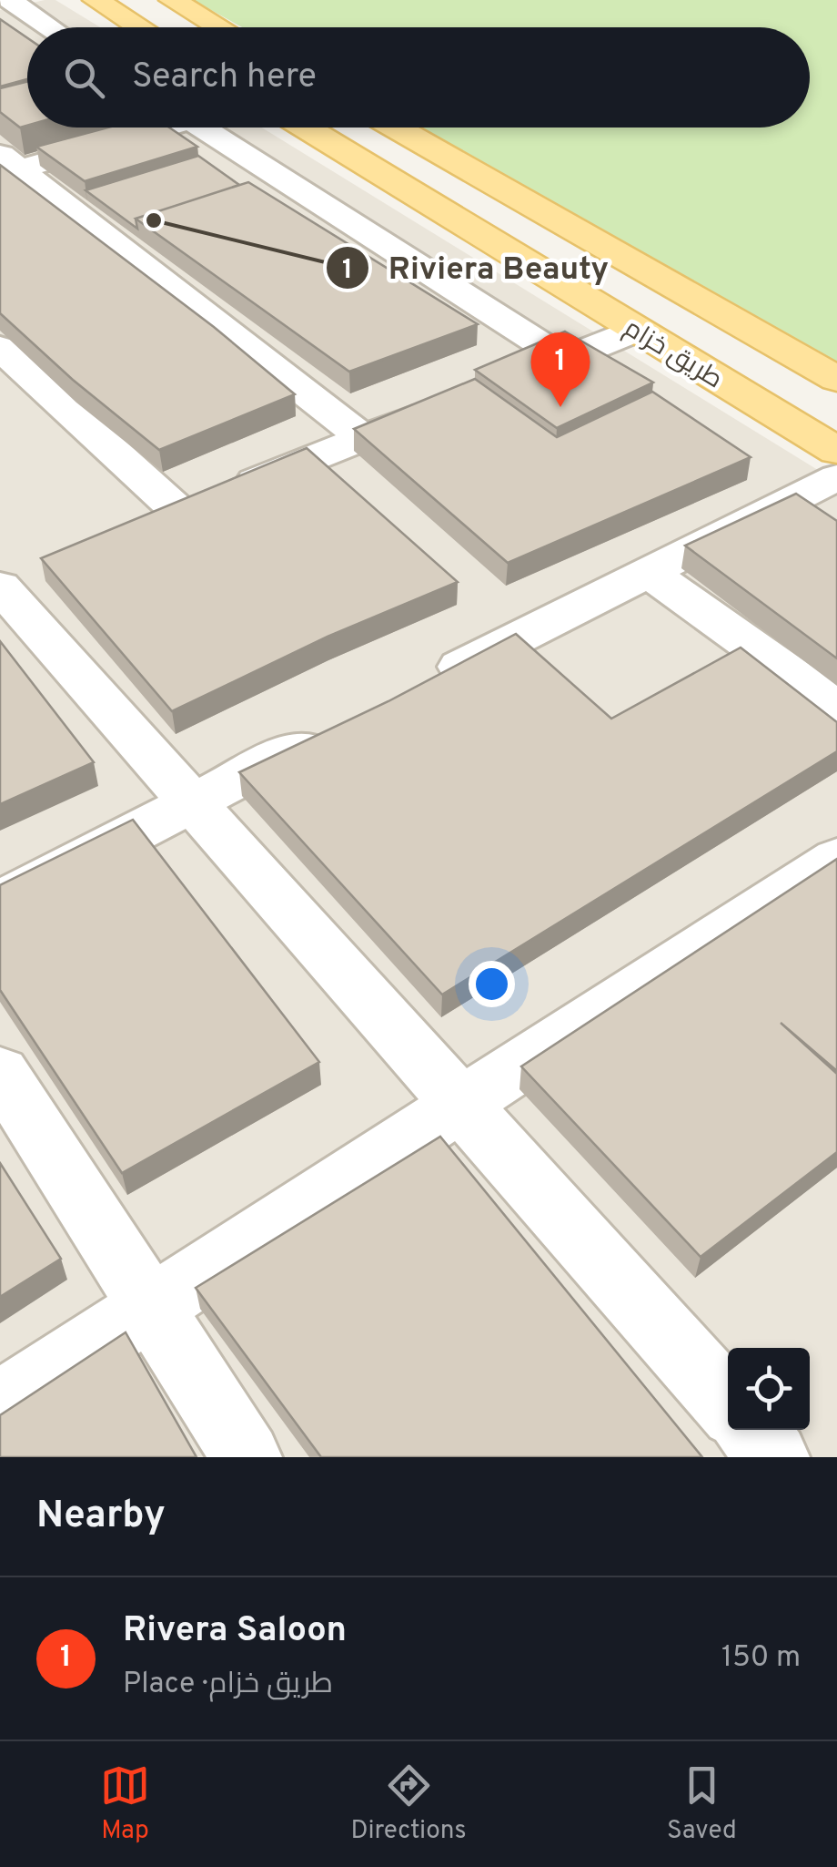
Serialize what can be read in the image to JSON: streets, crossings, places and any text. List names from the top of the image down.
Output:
{
  "streets": {
    "main road": ["طريق خزام"]
  },
  "places": ["Riviera Beauty"],
  "page": {
    "search": "Search here",
    "pins": "1",
    "heading": "Nearby",
    "list": [
      {
        "mark": "1",
        "name": "Rivera Saloon",
        "note": "Place · طريق خزام",
        "value": "150 m"
      }
    ],
    "nav": ["Map", "Directions", "Saved"]
  }
}
